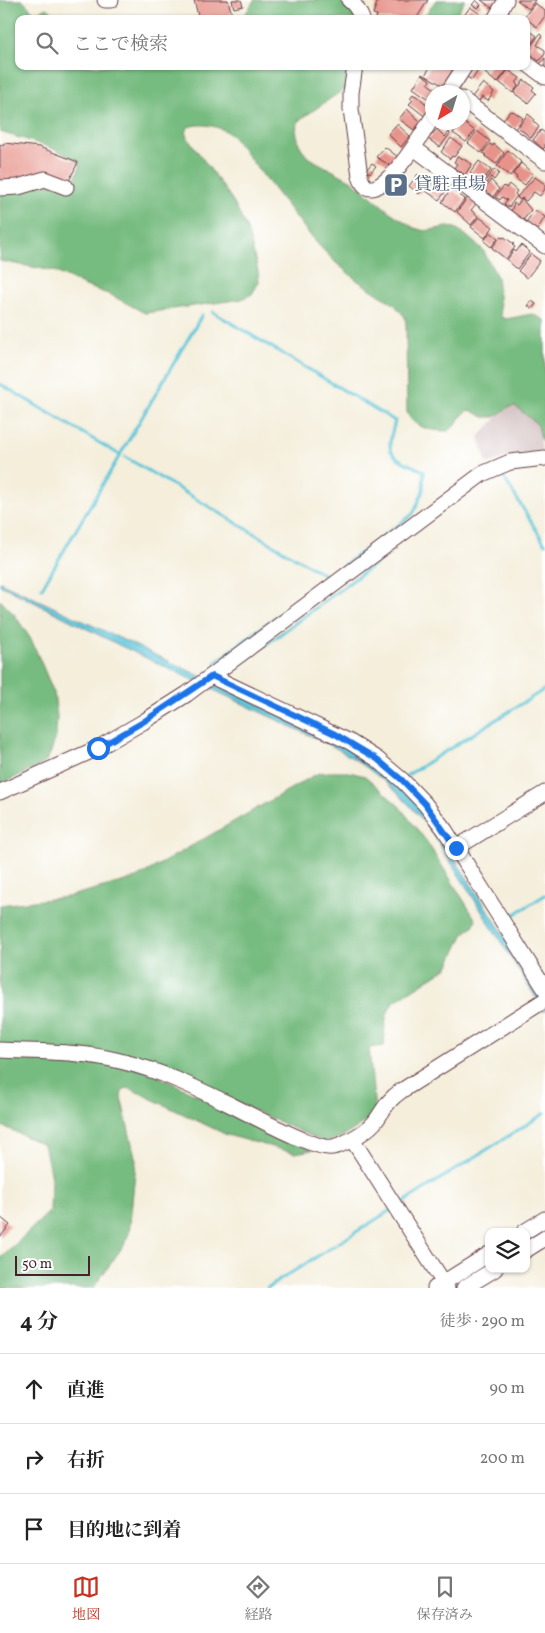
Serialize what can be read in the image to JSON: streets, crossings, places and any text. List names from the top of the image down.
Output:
{
  "places": {
    "parking": ["貸駐車場"]
  },
  "scale_bar": "50 m",
  "north": "bottom left",
  "page": {
    "search": "ここで検索",
    "scale": "50 m",
    "heading": ["4 分", "徒歩 · 290 m"],
    "list": [
      ["直進", "90 m"],
      ["右折", "200 m"],
      "目的地に到着"
    ],
    "nav": ["地図", "経路", "保存済み"]
  }
}
